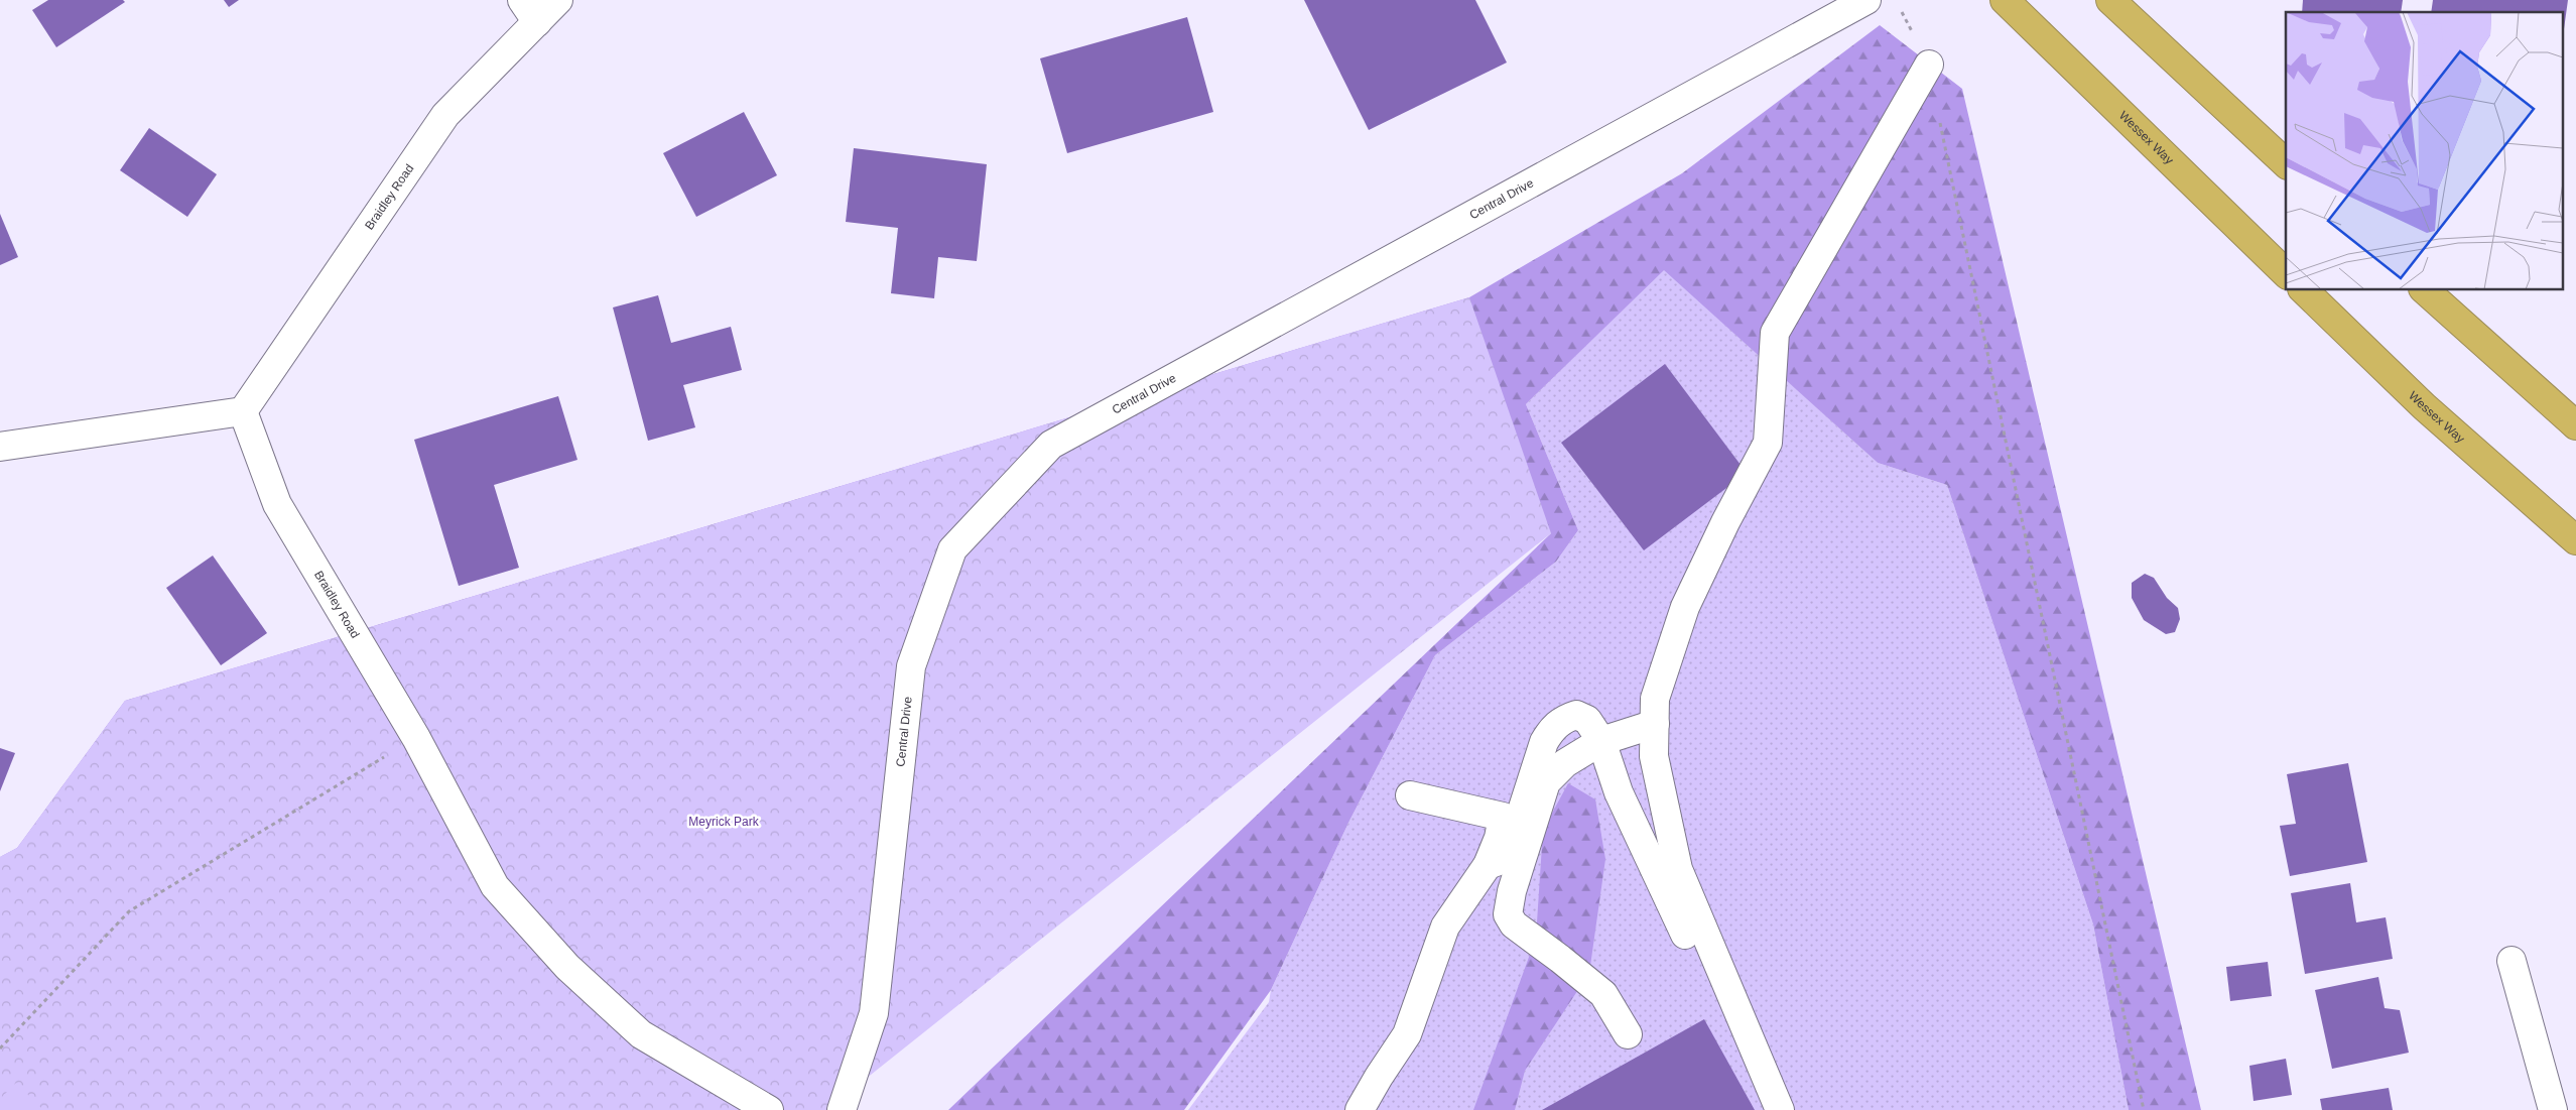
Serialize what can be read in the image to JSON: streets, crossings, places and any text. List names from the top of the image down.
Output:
{
  "streets": {
    "highway": ["Wessex Way"],
    "street": ["Braidley Road", "Central Drive"]
  },
  "parks": ["Meyrick Park"]
}
